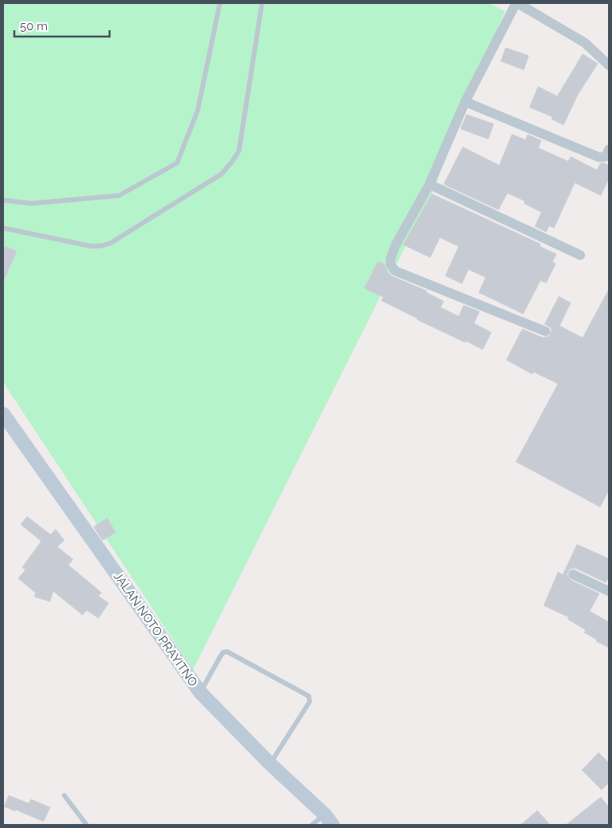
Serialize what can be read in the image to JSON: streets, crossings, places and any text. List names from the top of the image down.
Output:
{
  "streets": {
    "street": ["JALAN NOTO PRAYITNO"]
  },
  "scale_bar": "50 m"
}
